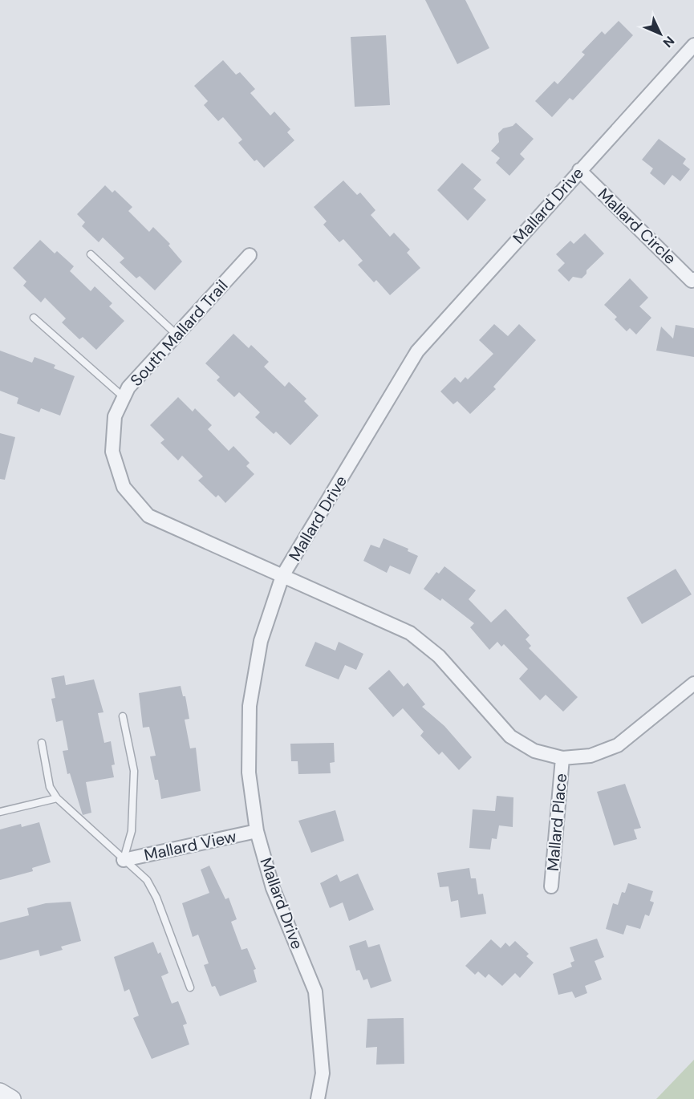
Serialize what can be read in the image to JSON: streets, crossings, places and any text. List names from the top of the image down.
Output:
{
  "streets": {
    "street": [
      "Mallard Drive",
      "Mallard Circle",
      "South Mallard Trail",
      "Mallard Place",
      "Mallard View"
    ]
  },
  "crossings": [
    ["Mallard Drive", "Mallard Circle"],
    ["Mallard Drive", "South Mallard Trail"],
    ["Mallard Drive", "Mallard View"],
    ["South Mallard Trail", "Mallard Place"]
  ],
  "north": "bottom right"
}
